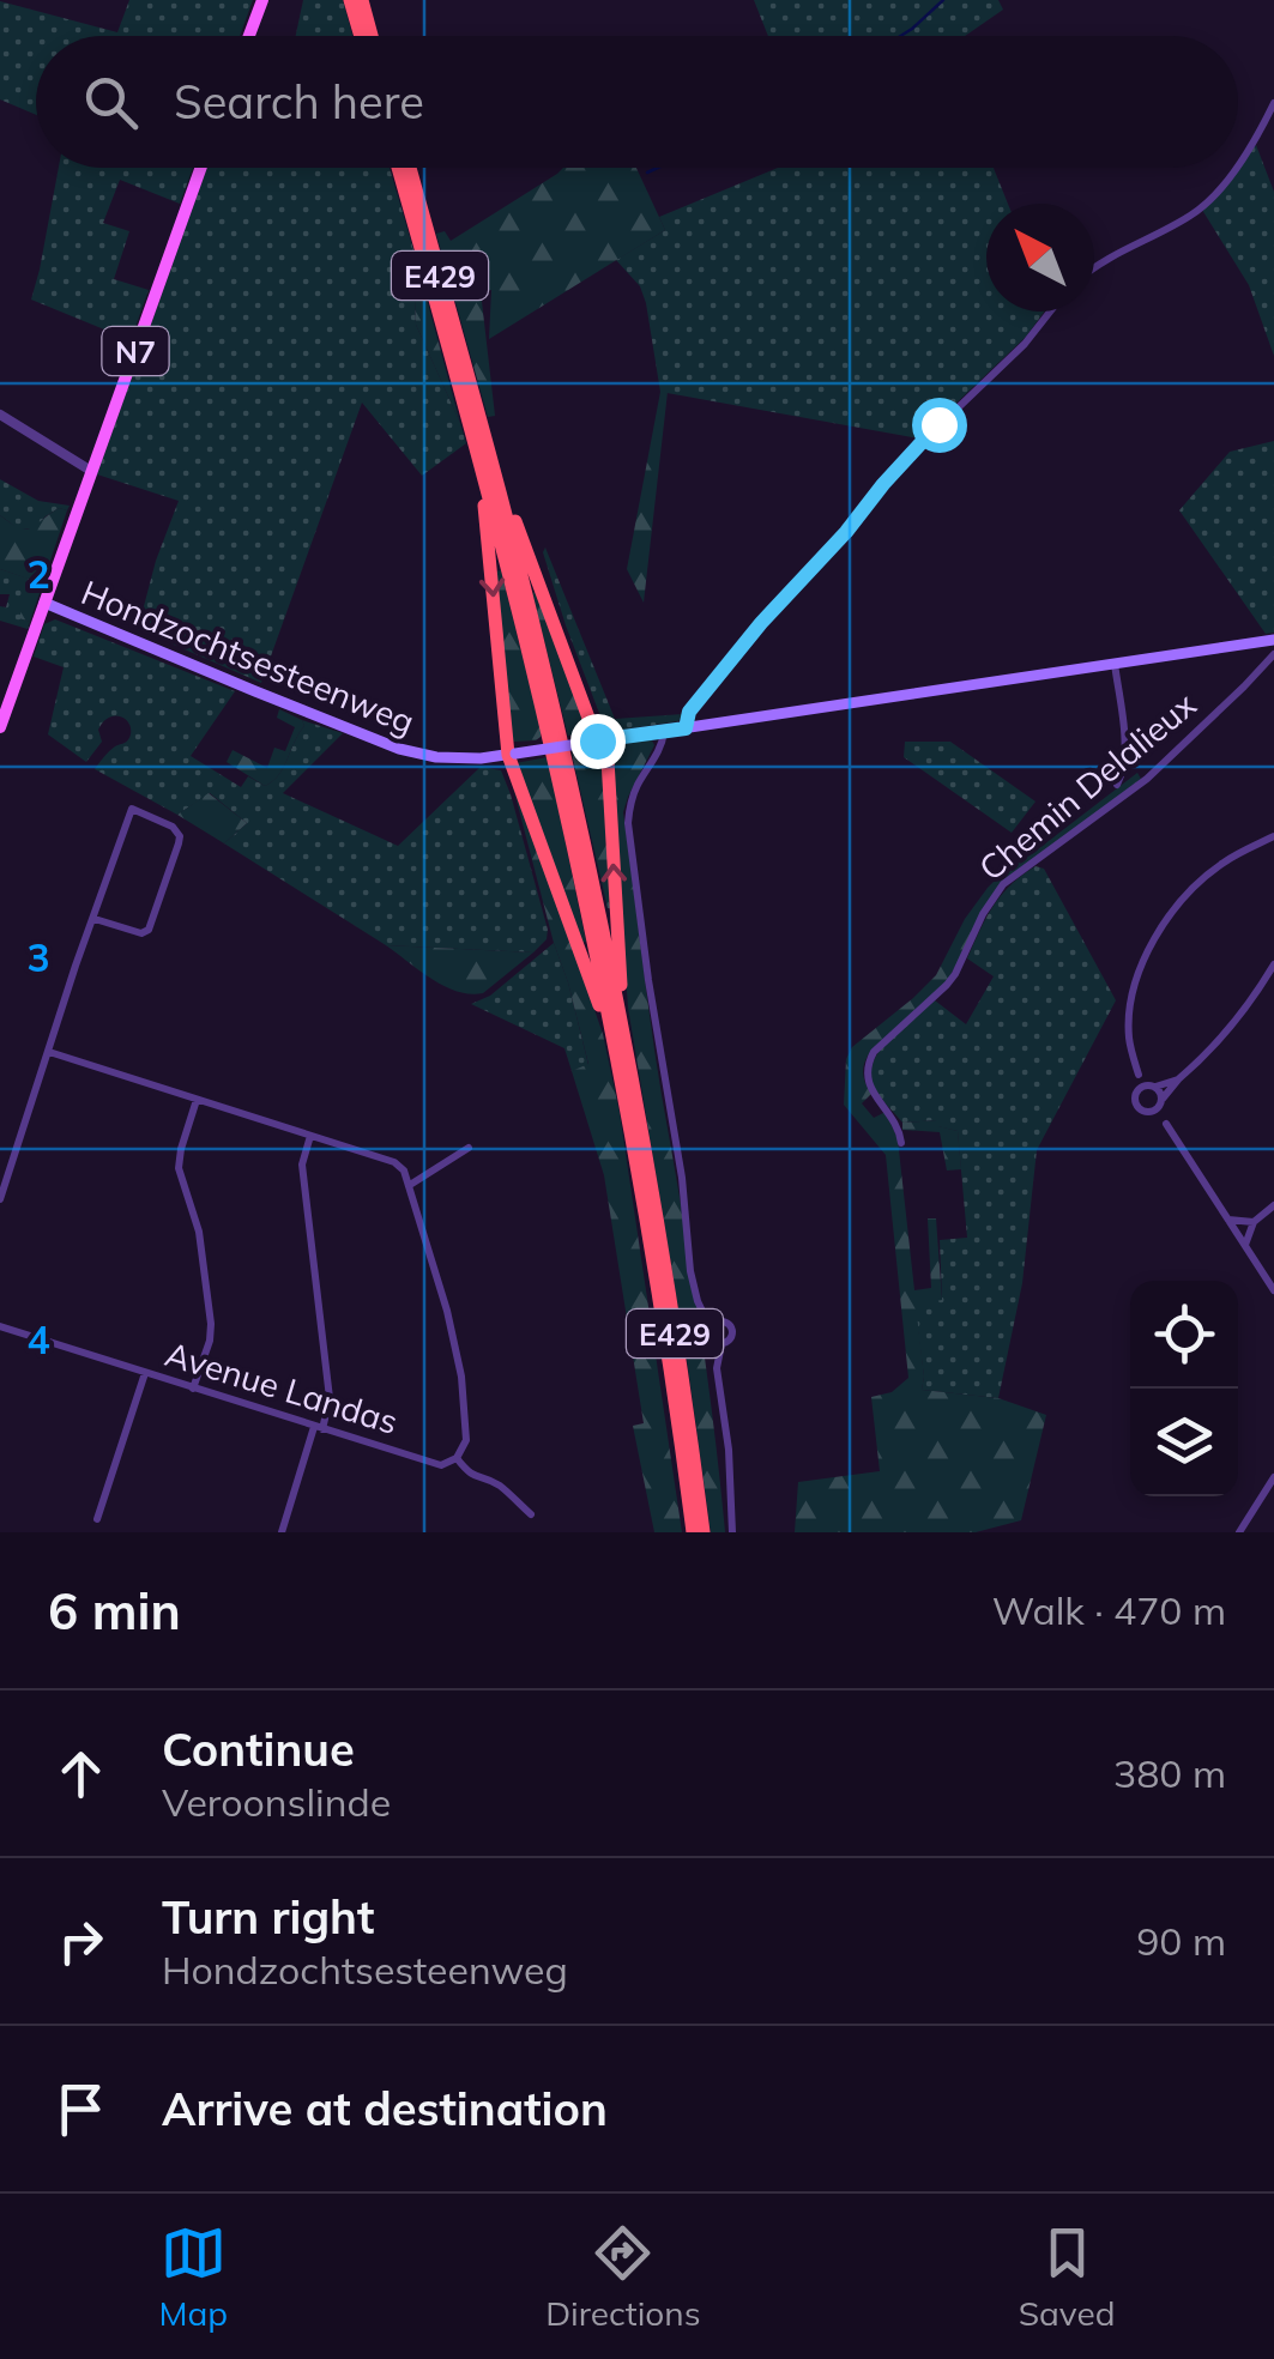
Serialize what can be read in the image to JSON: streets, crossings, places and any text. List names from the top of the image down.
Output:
{
  "streets": {
    "highway": ["E429"],
    "main road": ["N7", "Hondzochtsesteenweg"],
    "street": ["Chemin Delalieux", "Avenue Landas"]
  },
  "crossings": [
    ["N7", "Hondzochtsesteenweg"]
  ],
  "north": "top left",
  "page": {
    "search": "Search here",
    "heading": ["6 min", "Walk · 470 m"],
    "list": [
      ["Continue", "Veroonslinde", "380 m"],
      ["Turn right", "Hondzochtsesteenweg", "90 m"],
      "Arrive at destination"
    ],
    "nav": ["Map", "Directions", "Saved"]
  },
  "grid": {
    "rows": ["2", "3", "4"]
  }
}
